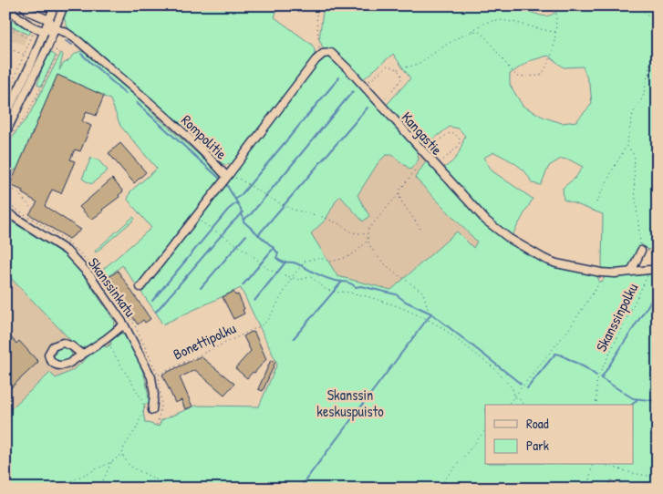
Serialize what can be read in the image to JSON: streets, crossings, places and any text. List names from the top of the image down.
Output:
{
  "streets": {
    "street": ["Kangastie", "Rompolitie", "Skanssinkatu"],
    "path": ["Skanssinpolku", "Bonettipolku"]
  },
  "crossings": [
    ["Kangastie", "Skanssinpolku"]
  ],
  "parks": ["Skanssin keskuspuisto"],
  "legend": ["Road", "Park"]
}
